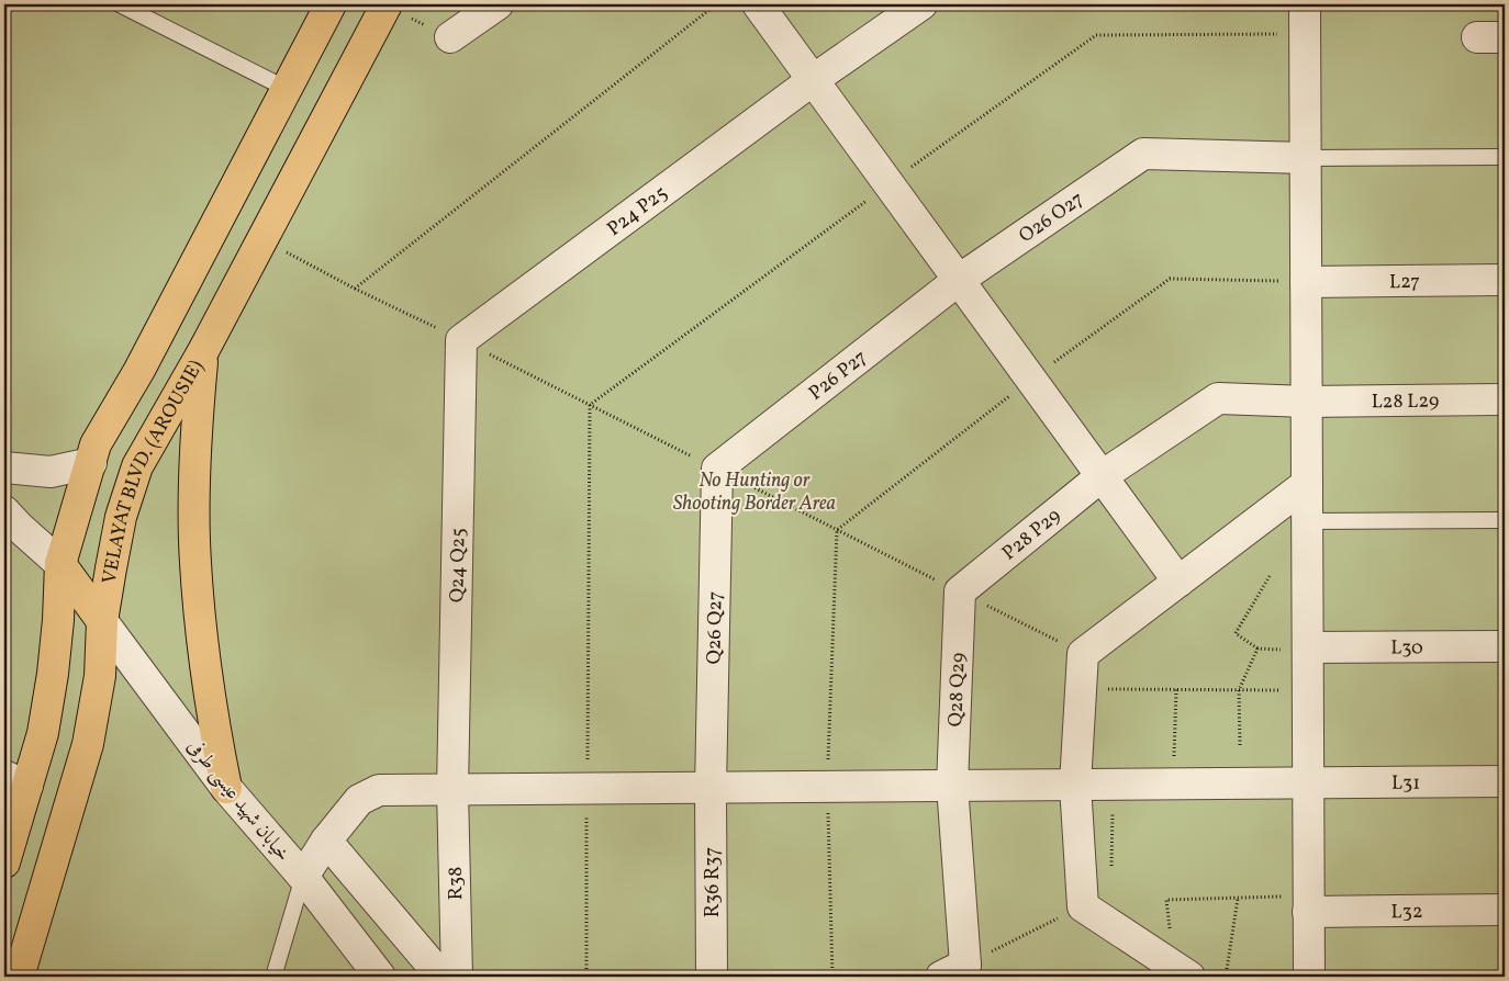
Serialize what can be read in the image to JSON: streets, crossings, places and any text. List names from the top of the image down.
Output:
{
  "streets": {
    "main road": ["VELAYAT BLVD. (AROUSIE)"],
    "street": [
      "P24 P25",
      "O26 O27",
      "L27",
      "P26 P27",
      "L28 L29",
      "P28 P29",
      "Q24 Q25",
      "Q26 Q27",
      "L30",
      "Q28 Q29",
      "L31",
      "خیابان شهید عیسی طرفی",
      "R36 R37",
      "R38",
      "L32"
    ]
  },
  "crossings": [
    ["P24 P25", "Q24 Q25"],
    ["O26 O27", "P26 P27"],
    ["P26 P27", "Q26 Q27"],
    ["L28 L29", "P28 P29"],
    ["VELAYAT BLVD. (AROUSIE)", "خیابان شهید عیسی طرفی"],
    ["P28 P29", "Q28 Q29"],
    ["Q24 Q25", "L31"],
    ["Q24 Q25", "R38"],
    ["Q26 Q27", "L31"],
    ["Q26 Q27", "R36 R37"],
    ["Q28 Q29", "L31"],
    ["L31", "خیابان شهید عیسی طرفی"],
    ["L31", "R36 R37"],
    ["L31", "R38"]
  ],
  "parks": ["No Hunting or Shooting Border Area"]
}
